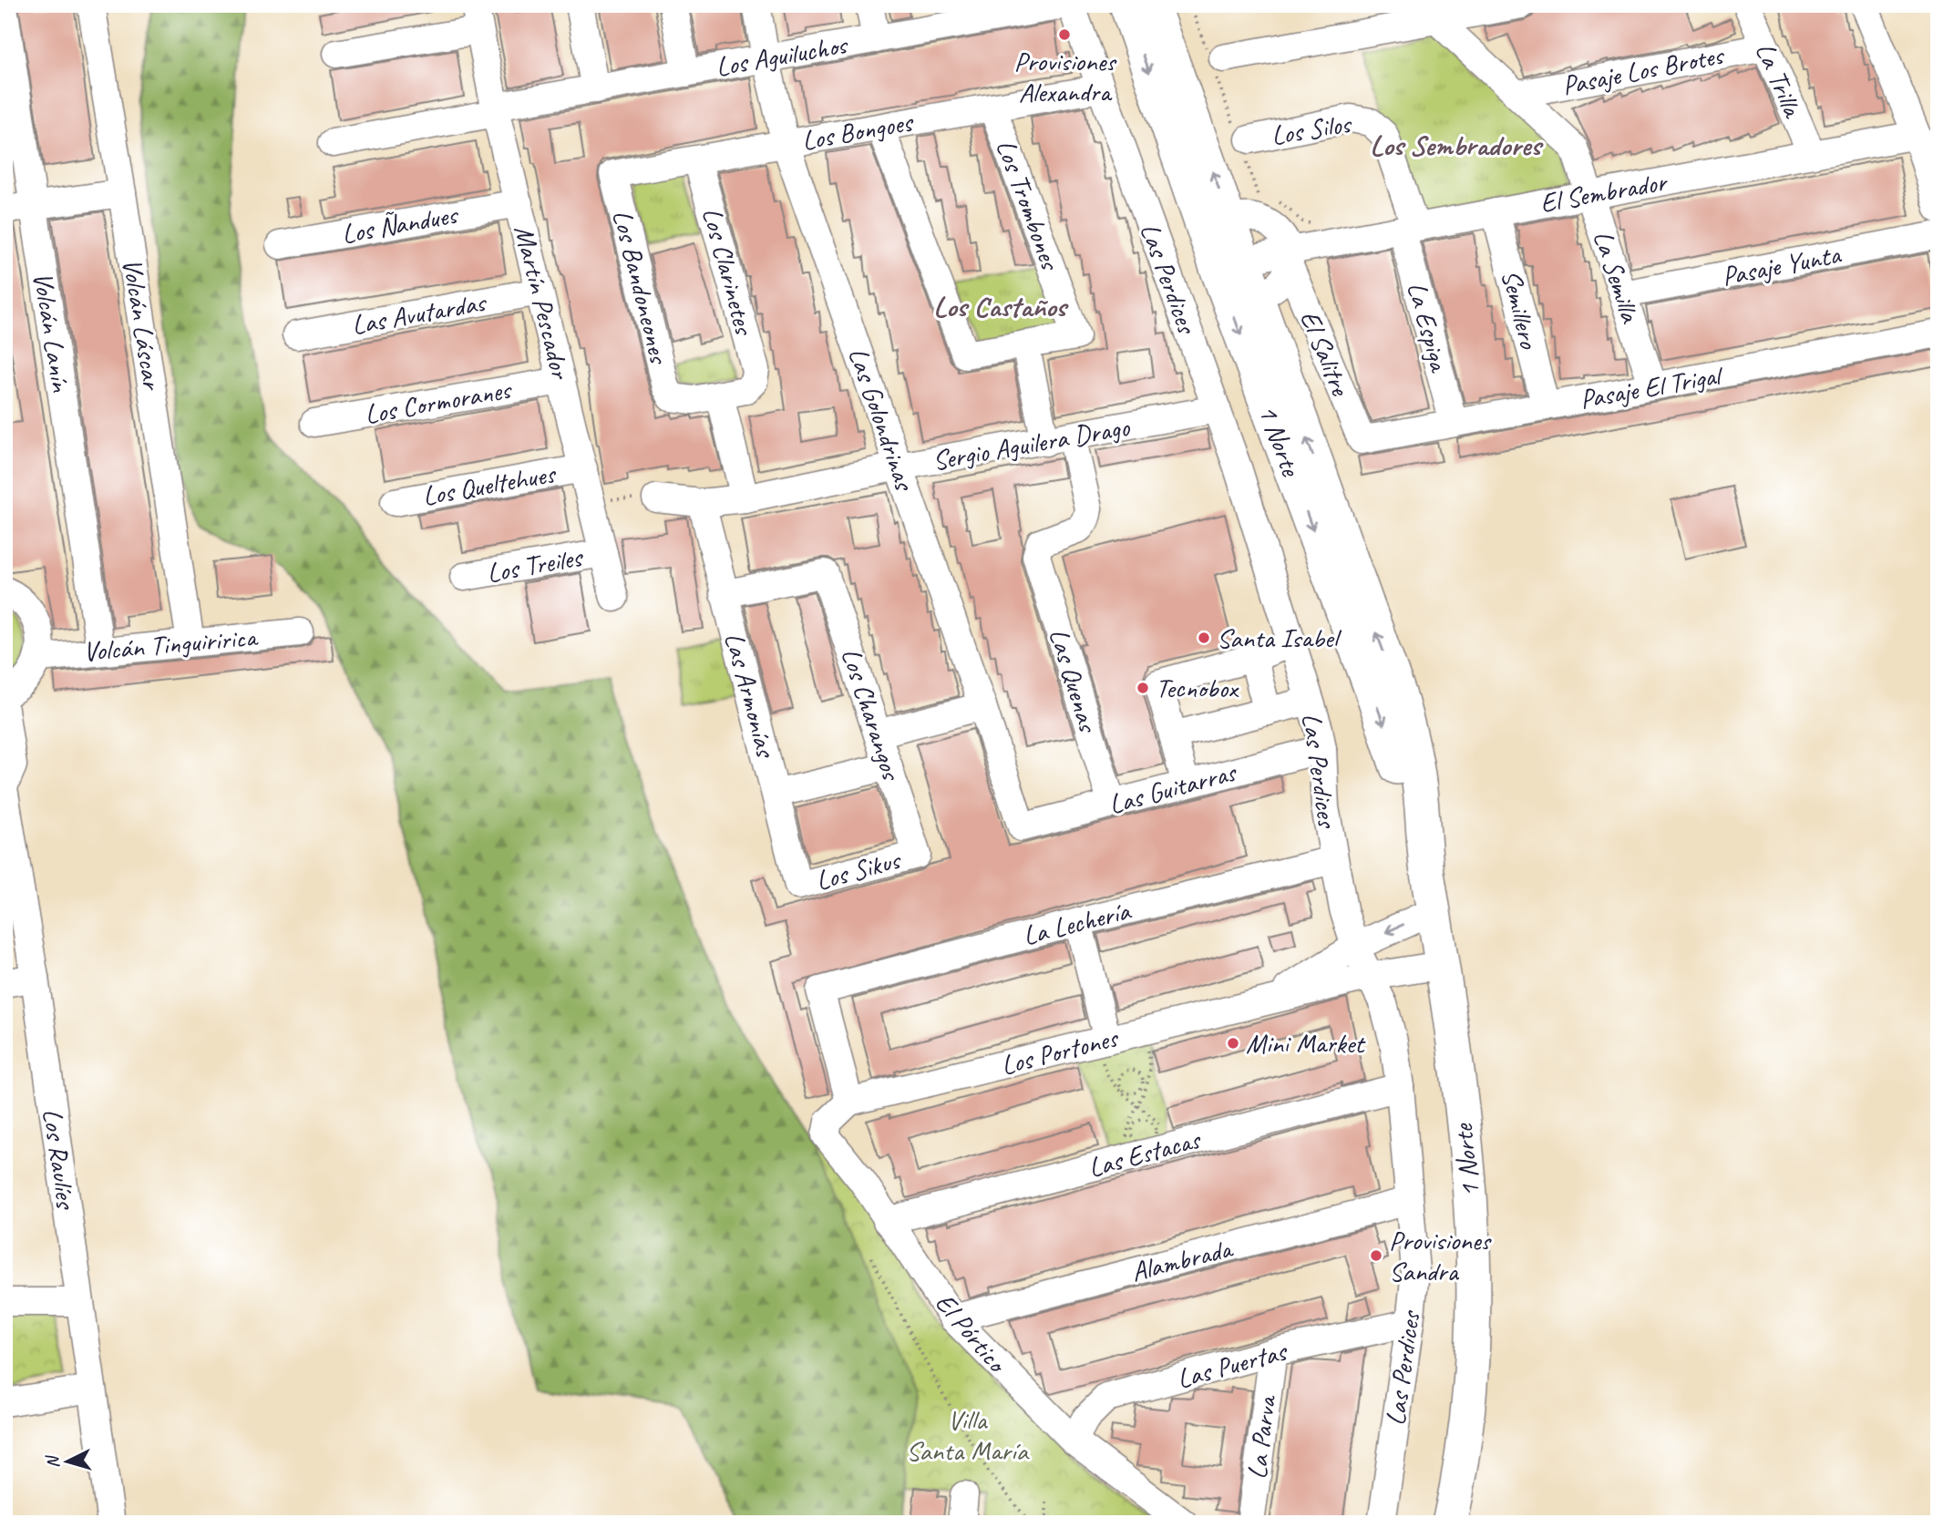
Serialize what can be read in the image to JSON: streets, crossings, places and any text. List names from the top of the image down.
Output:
{
  "streets": {
    "main road": ["1 Norte"],
    "street": [
      "Los Aguiluchos",
      "Pasaje Los Brotes",
      "La Trilla",
      "Los Silos",
      "Los Bongoes",
      "El Sembrador",
      "Los Trombones",
      "Los Ñandues",
      "Pasaje Yunta",
      "Los Clarinetes",
      "La Semilla",
      "Las Perdices",
      "Los Bandoneones",
      "Martín Pescador",
      "Semillero",
      "Las Avutardas",
      "Volcán Láscar",
      "La Espiga",
      "Volcán Lanín",
      "El Salitre",
      "Pasaje El Trigal",
      "Los Cormoranes",
      "Las Golondrinas",
      "Sergio Aguilera Drago",
      "Los Queltehues",
      "Los Treiles",
      "Volcán Tinguiririca",
      "Las Quenas",
      "Las Armonías",
      "Los Charangos",
      "Las Guitarras",
      "Los Sikus",
      "La Lechería",
      "Los Portones",
      "Las Estacas",
      "Los Raulíes",
      "Alambrada",
      "El Pórtico",
      "Las Puertas",
      "La Parva"
    ]
  },
  "crossings": [
    ["Los Aguiluchos", "Las Perdices"],
    ["Los Aguiluchos", "Martín Pescador"],
    ["Los Aguiluchos", "Las Golondrinas"],
    ["Pasaje Los Brotes", "La Trilla"],
    ["Pasaje Los Brotes", "La Semilla"],
    ["La Trilla", "El Sembrador"],
    ["Los Silos", "El Sembrador"],
    ["Los Silos", "La Espiga"],
    ["Los Bongoes", "Los Trombones"],
    ["Los Bongoes", "Los Clarinetes"],
    ["Los Bongoes", "Las Perdices"],
    ["Los Bongoes", "Los Bandoneones"],
    ["Los Bongoes", "Las Golondrinas"],
    ["El Sembrador", "La Semilla"],
    ["El Sembrador", "Semillero"],
    ["El Sembrador", "La Espiga"],
    ["El Sembrador", "El Salitre"],
    ["El Sembrador", "1 Norte"],
    ["Los Ñandues", "Martín Pescador"],
    ["Pasaje Yunta", "La Semilla"],
    ["Los Clarinetes", "Los Bandoneones"],
    ["La Semilla", "Pasaje El Trigal"],
    ["Las Perdices", "Sergio Aguilera Drago"],
    ["Las Perdices", "Las Guitarras"],
    ["Las Perdices", "La Lechería"],
    ["Las Perdices", "Los Portones"],
    ["Las Perdices", "Las Estacas"],
    ["Las Perdices", "Alambrada"],
    ["Las Perdices", "Las Puertas"],
    ["Martín Pescador", "Las Avutardas"],
    ["Martín Pescador", "Los Cormoranes"],
    ["Martín Pescador", "Los Queltehues"],
    ["Martín Pescador", "Los Treiles"],
    ["Semillero", "Pasaje El Trigal"],
    ["Volcán Láscar", "Volcán Tinguiririca"],
    ["La Espiga", "Pasaje El Trigal"],
    ["Volcán Lanín", "Volcán Tinguiririca"],
    ["El Salitre", "Pasaje El Trigal"],
    ["Las Golondrinas", "Sergio Aguilera Drago"],
    ["Las Golondrinas", "Las Guitarras"],
    ["1 Norte", "Los Portones"],
    ["Sergio Aguilera Drago", "Las Quenas"],
    ["Sergio Aguilera Drago", "Las Armonías"],
    ["Las Quenas", "Las Guitarras"],
    ["Las Armonías", "Los Charangos"],
    ["Las Armonías", "Los Sikus"],
    ["Los Charangos", "Los Sikus"],
    ["La Lechería", "Los Portones"],
    ["La Lechería", "El Pórtico"],
    ["Los Portones", "El Pórtico"],
    ["Las Estacas", "El Pórtico"],
    ["Alambrada", "El Pórtico"],
    ["El Pórtico", "Las Puertas"],
    ["Las Puertas", "La Parva"]
  ],
  "districts": ["Los Sembradores", "Los Castaños"],
  "parks": ["Villa Santa María"],
  "places": [
    "Provisiones Alexandra",
    "Santa Isabel",
    "Tecnobox",
    "Mini Market",
    "Provisiones Sandra"
  ],
  "north": "left"
}
